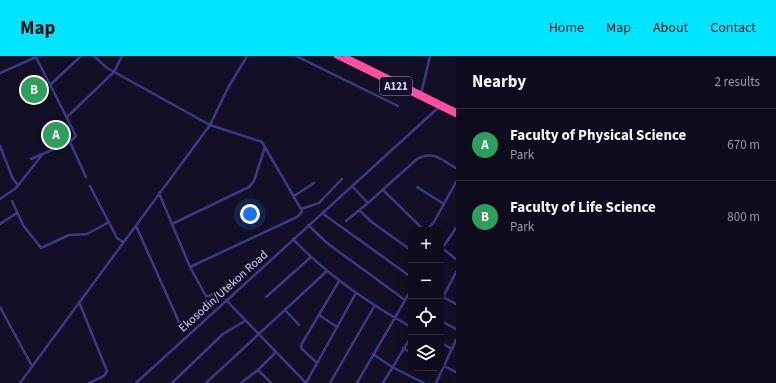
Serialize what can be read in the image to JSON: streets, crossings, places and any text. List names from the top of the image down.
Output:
{
  "streets": {
    "highway": ["A121"],
    "street": ["Ekosodin/Utekon Road"]
  },
  "crossings": [
    ["A121", "Ekosodin/Utekon Road"]
  ],
  "page": {
    "header": "Map",
    "nav": [
      "Home",
      "Map",
      "About",
      "Contact"
    ],
    "heading": ["Nearby", "2 results"],
    "pins": ["B", "A"],
    "list": [
      {
        "mark": "A",
        "name": "Faculty of Physical Science",
        "note": "Park",
        "value": "670 m"
      },
      {
        "mark": "B",
        "name": "Faculty of Life Science",
        "note": "Park",
        "value": "800 m"
      }
    ],
    "map_buttons": ["+", "−"]
  }
}
